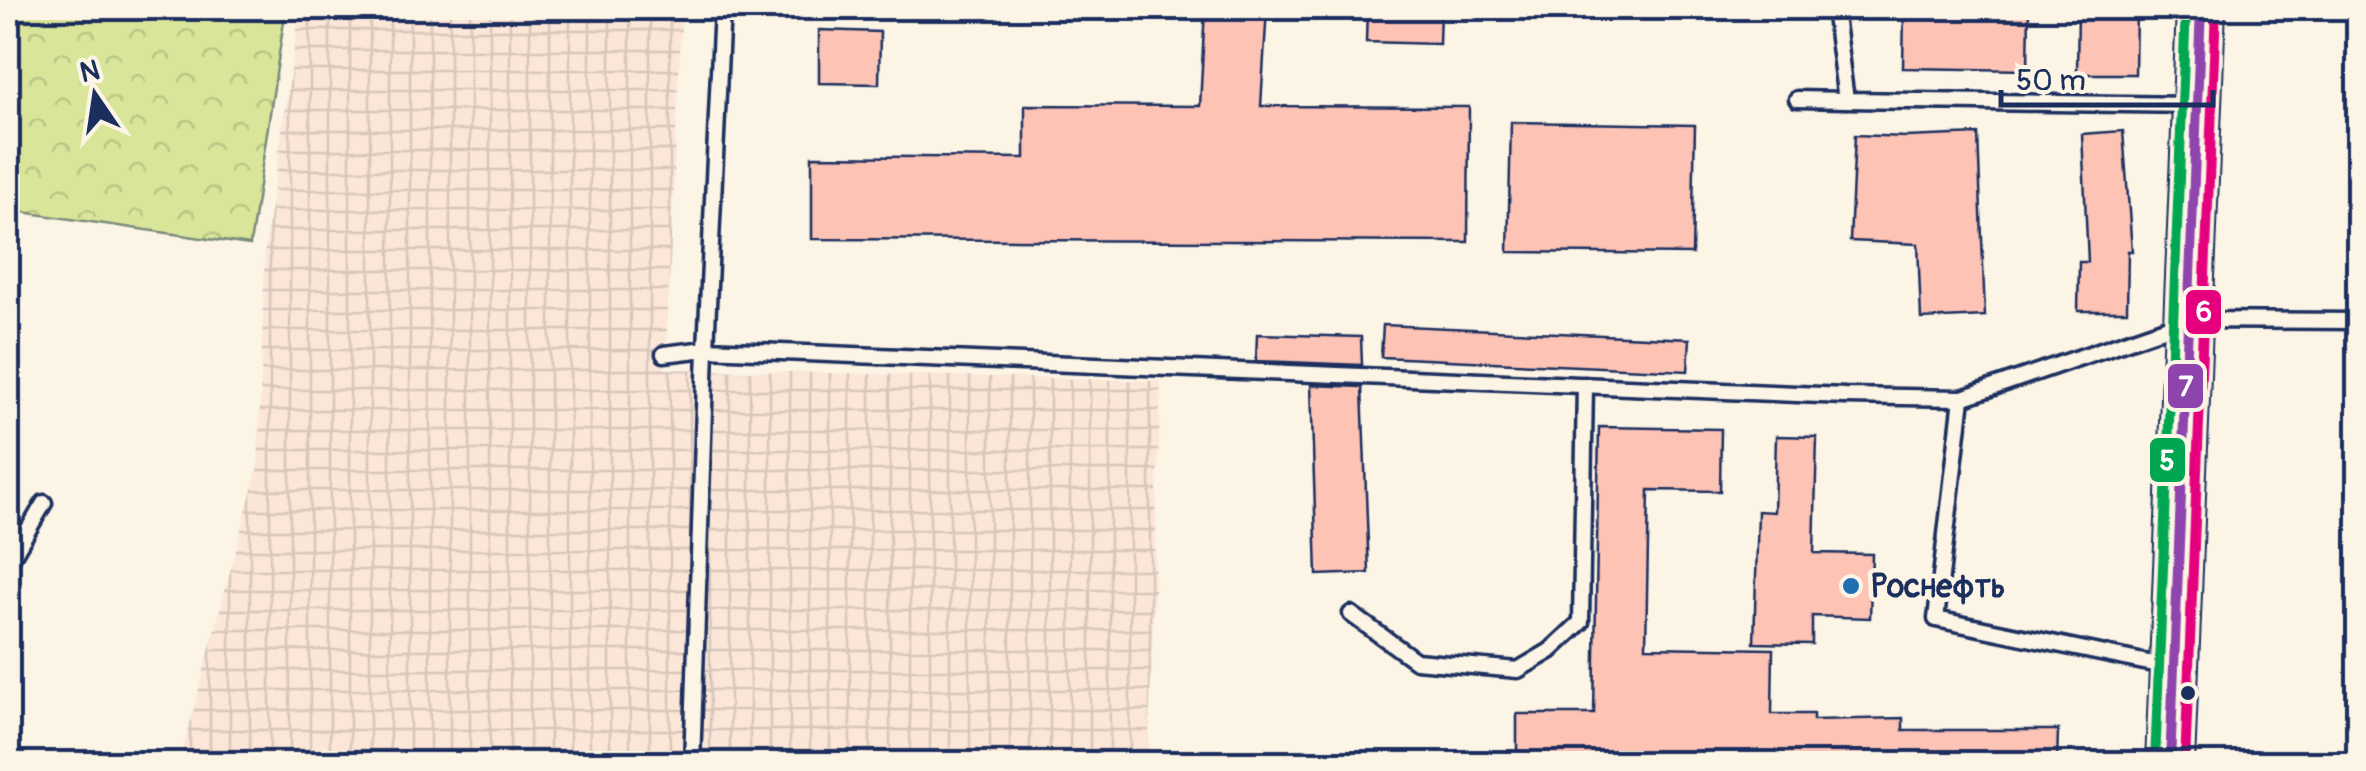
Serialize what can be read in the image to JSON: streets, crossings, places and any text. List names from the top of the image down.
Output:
{
  "places": ["Роснефть"],
  "lines": ["transit line 7", "transit line 5", "transit line 6"],
  "scale_bar": "50 m",
  "north": "top"
}
